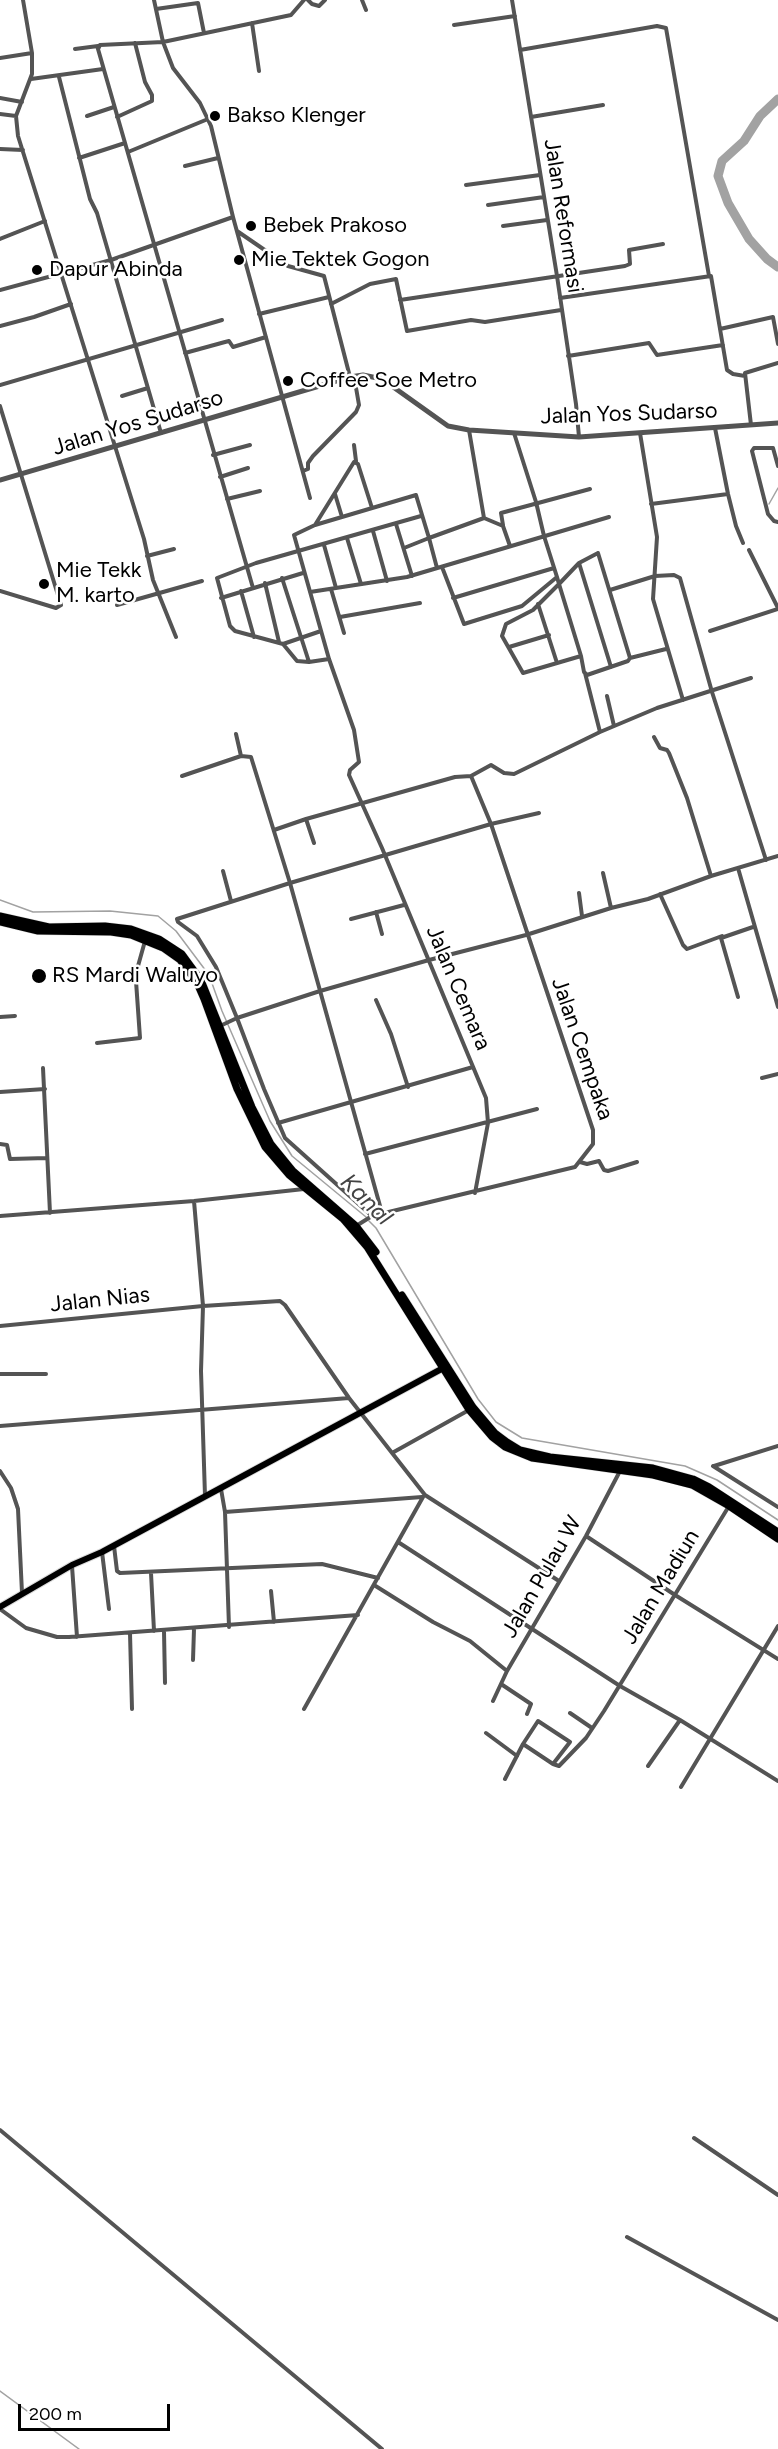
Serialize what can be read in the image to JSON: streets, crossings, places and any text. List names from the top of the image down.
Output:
{
  "streets": {
    "street": [
      "Jalan Reformasi",
      "Jalan Yos Sudarso",
      "Jalan Cemara",
      "Jalan Cempaka",
      "Jalan Nias",
      "Jalan Pulau W",
      "Jalan Madiun"
    ]
  },
  "crossings": [
    ["Jalan Reformasi", "Jalan Yos Sudarso"]
  ],
  "water": ["Kanal"],
  "places": [
    "Bakso Klenger",
    "Bebek Prakoso",
    "Mie Tektek Gogon",
    "Dapur Abinda",
    "Coffee Soe Metro",
    "Mie Tekk M. karto",
    "RS Mardi Waluyo"
  ],
  "scale_bar": "200 m"
}
